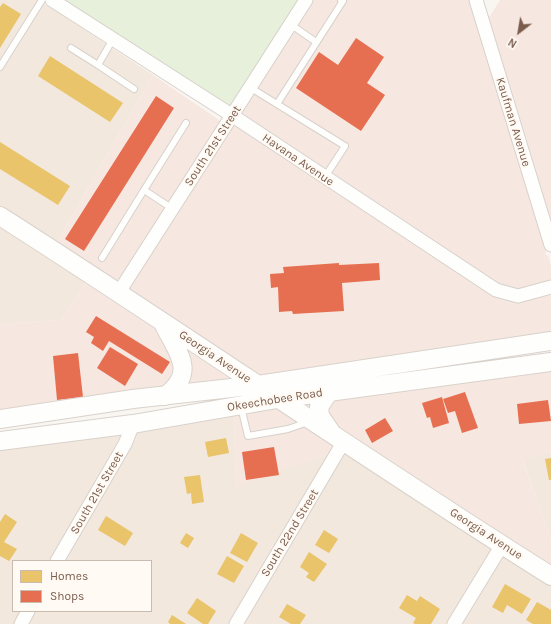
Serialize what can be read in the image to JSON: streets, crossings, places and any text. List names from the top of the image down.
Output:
{
  "streets": {
    "main road": ["Georgia Avenue", "Okeechobee Road"],
    "street": [
      "Kaufman Avenue",
      "South 21st Street",
      "Havana Avenue",
      "South 22nd Street"
    ]
  },
  "crossings": [
    ["South 21st Street", "Havana Avenue"],
    ["South 21st Street", "Georgia Avenue"],
    ["South 21st Street", "Okeechobee Road"],
    ["Georgia Avenue", "Okeechobee Road"],
    ["Georgia Avenue", "South 22nd Street"]
  ],
  "legend": ["Homes", "Shops"],
  "north": "bottom left"
}
